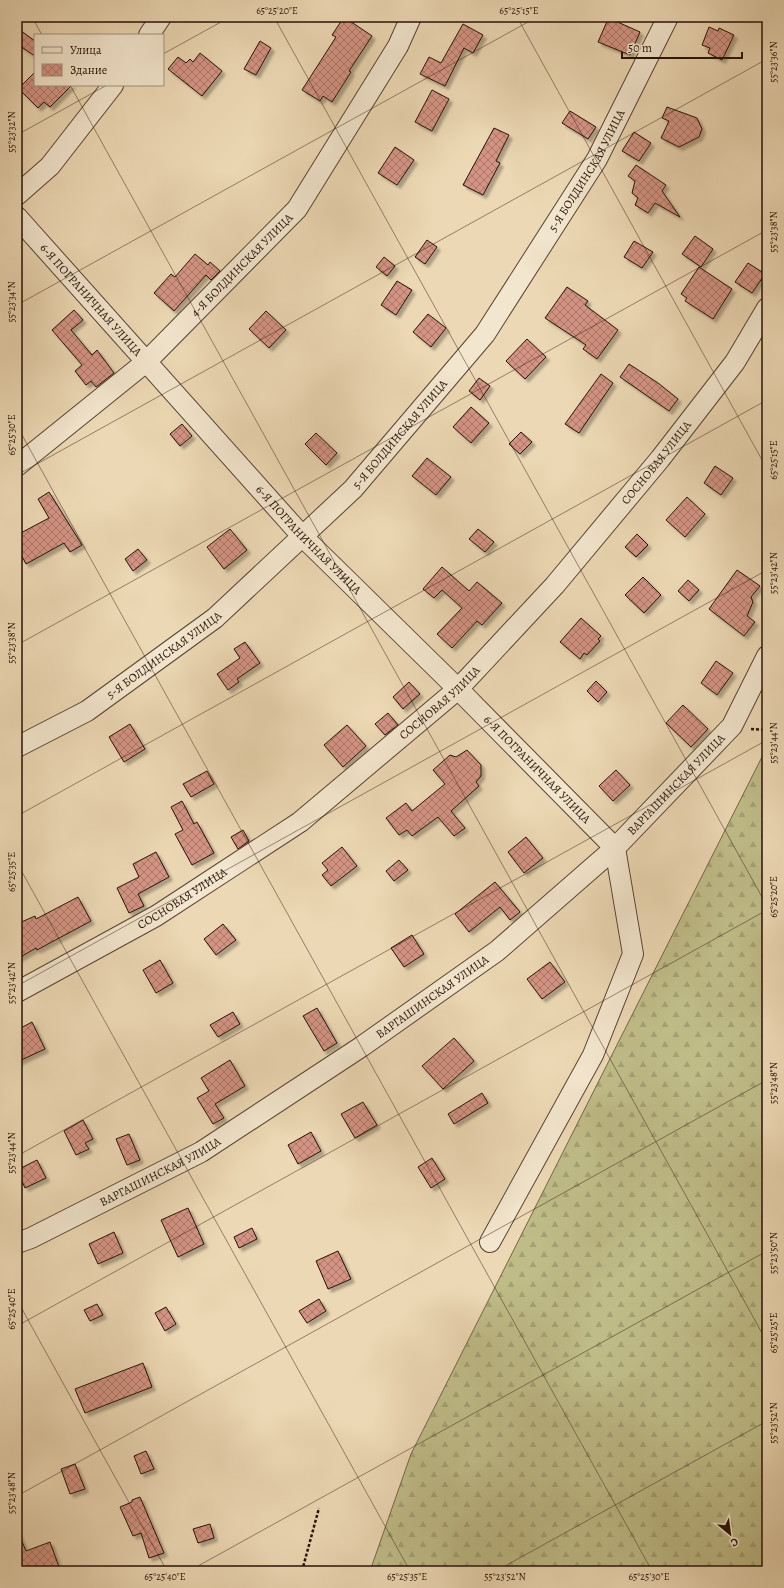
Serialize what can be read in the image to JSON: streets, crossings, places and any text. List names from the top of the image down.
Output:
{
  "streets": {
    "street": [
      "5-Я БОЛДИНСКАЯ УЛИЦА",
      "4-Я БОЛДИНСКАЯ УЛИЦА",
      "6-Я ПОГРАНИЧНАЯ УЛИЦА",
      "СОСНОВАЯ УЛИЦА",
      "ВАРГАШИНСКАЯ УЛИЦА"
    ]
  },
  "crossings": [
    ["5-Я БОЛДИНСКАЯ УЛИЦА", "6-Я ПОГРАНИЧНАЯ УЛИЦА"],
    ["4-Я БОЛДИНСКАЯ УЛИЦА", "6-Я ПОГРАНИЧНАЯ УЛИЦА"],
    ["6-Я ПОГРАНИЧНАЯ УЛИЦА", "СОСНОВАЯ УЛИЦА"],
    ["6-Я ПОГРАНИЧНАЯ УЛИЦА", "ВАРГАШИНСКАЯ УЛИЦА"]
  ],
  "legend": ["Улица", "Здание"],
  "scale_bar": "50 m",
  "north": "bottom right",
  "coordinates": [
    "65°25'20\"E",
    "65°25'15\"E",
    "55°23'36\"N",
    "55°23'32\"N",
    "55°23'38\"N",
    "55°23'34\"N",
    "65°25'30\"E",
    "55°23'42\"N",
    "55°23'44\"N",
    "65°25'35\"E",
    "55°23'48\"N",
    "55°23'50\"N",
    "65°25'40\"E",
    "65°25'25\"E",
    "55°23'52\"N"
  ]
}
